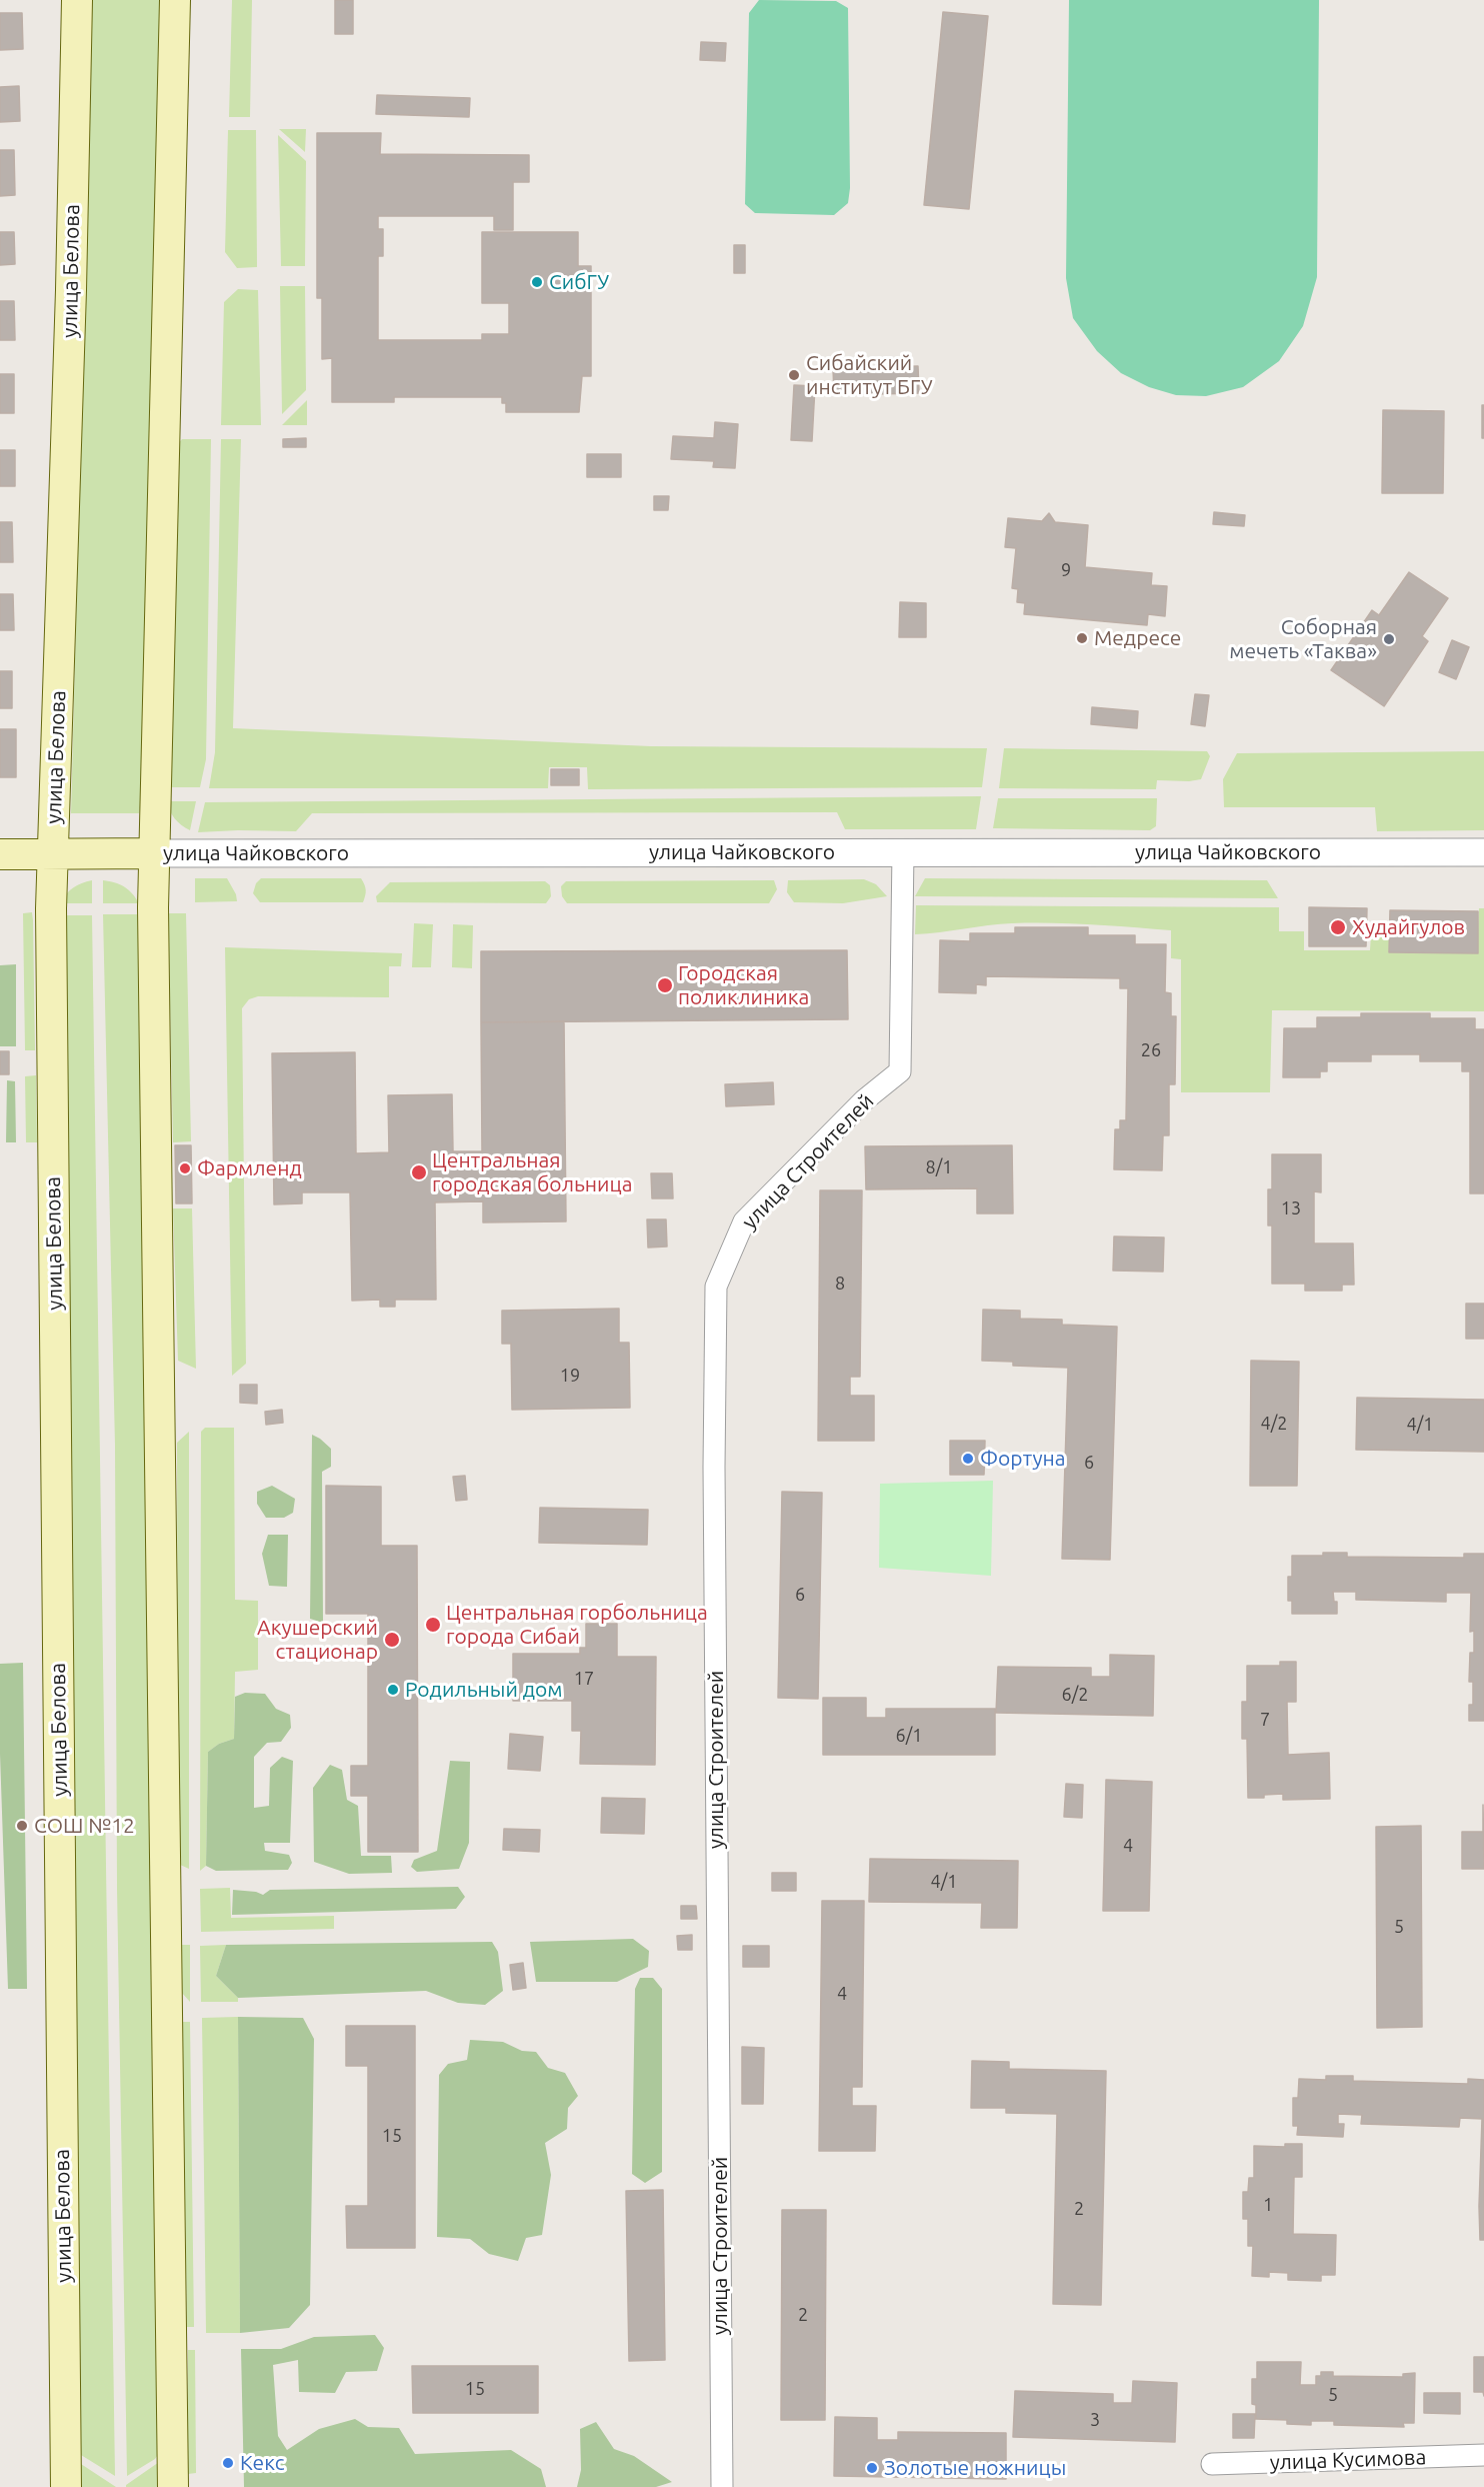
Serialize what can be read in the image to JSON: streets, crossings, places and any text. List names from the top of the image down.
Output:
{
  "streets": {
    "main road": ["улица Белова", "улица Чайковского"],
    "street": ["улица Строителей", "улица Кусимова"]
  },
  "crossings": [
    ["улица Белова", "улица Чайковского"],
    ["улица Чайковского", "улица Строителей"]
  ],
  "places": [
    "СибГУ",
    "Сибайский институт БГУ",
    "Медресе",
    "Соборная мечеть «Таква»",
    "Худайгулов",
    "Городская поликлиника",
    "Фармленд",
    "Центральная городская больница",
    "Фортуна",
    "Центральная горбольница города Сибай",
    "Акушерский стационар",
    "Родильный дом",
    "СОШ №12",
    "Кекс",
    "Золотые ножницы"
  ],
  "house_numbers": [
    "9",
    "26",
    "8/1",
    "13",
    "8",
    "19",
    "4/2",
    "4/1",
    "6",
    "6",
    "17",
    "6/2",
    "7",
    "6/1",
    "4",
    "4/1",
    "5",
    "4",
    "15",
    "1",
    "2",
    "2",
    "15",
    "5",
    "3"
  ]
}
